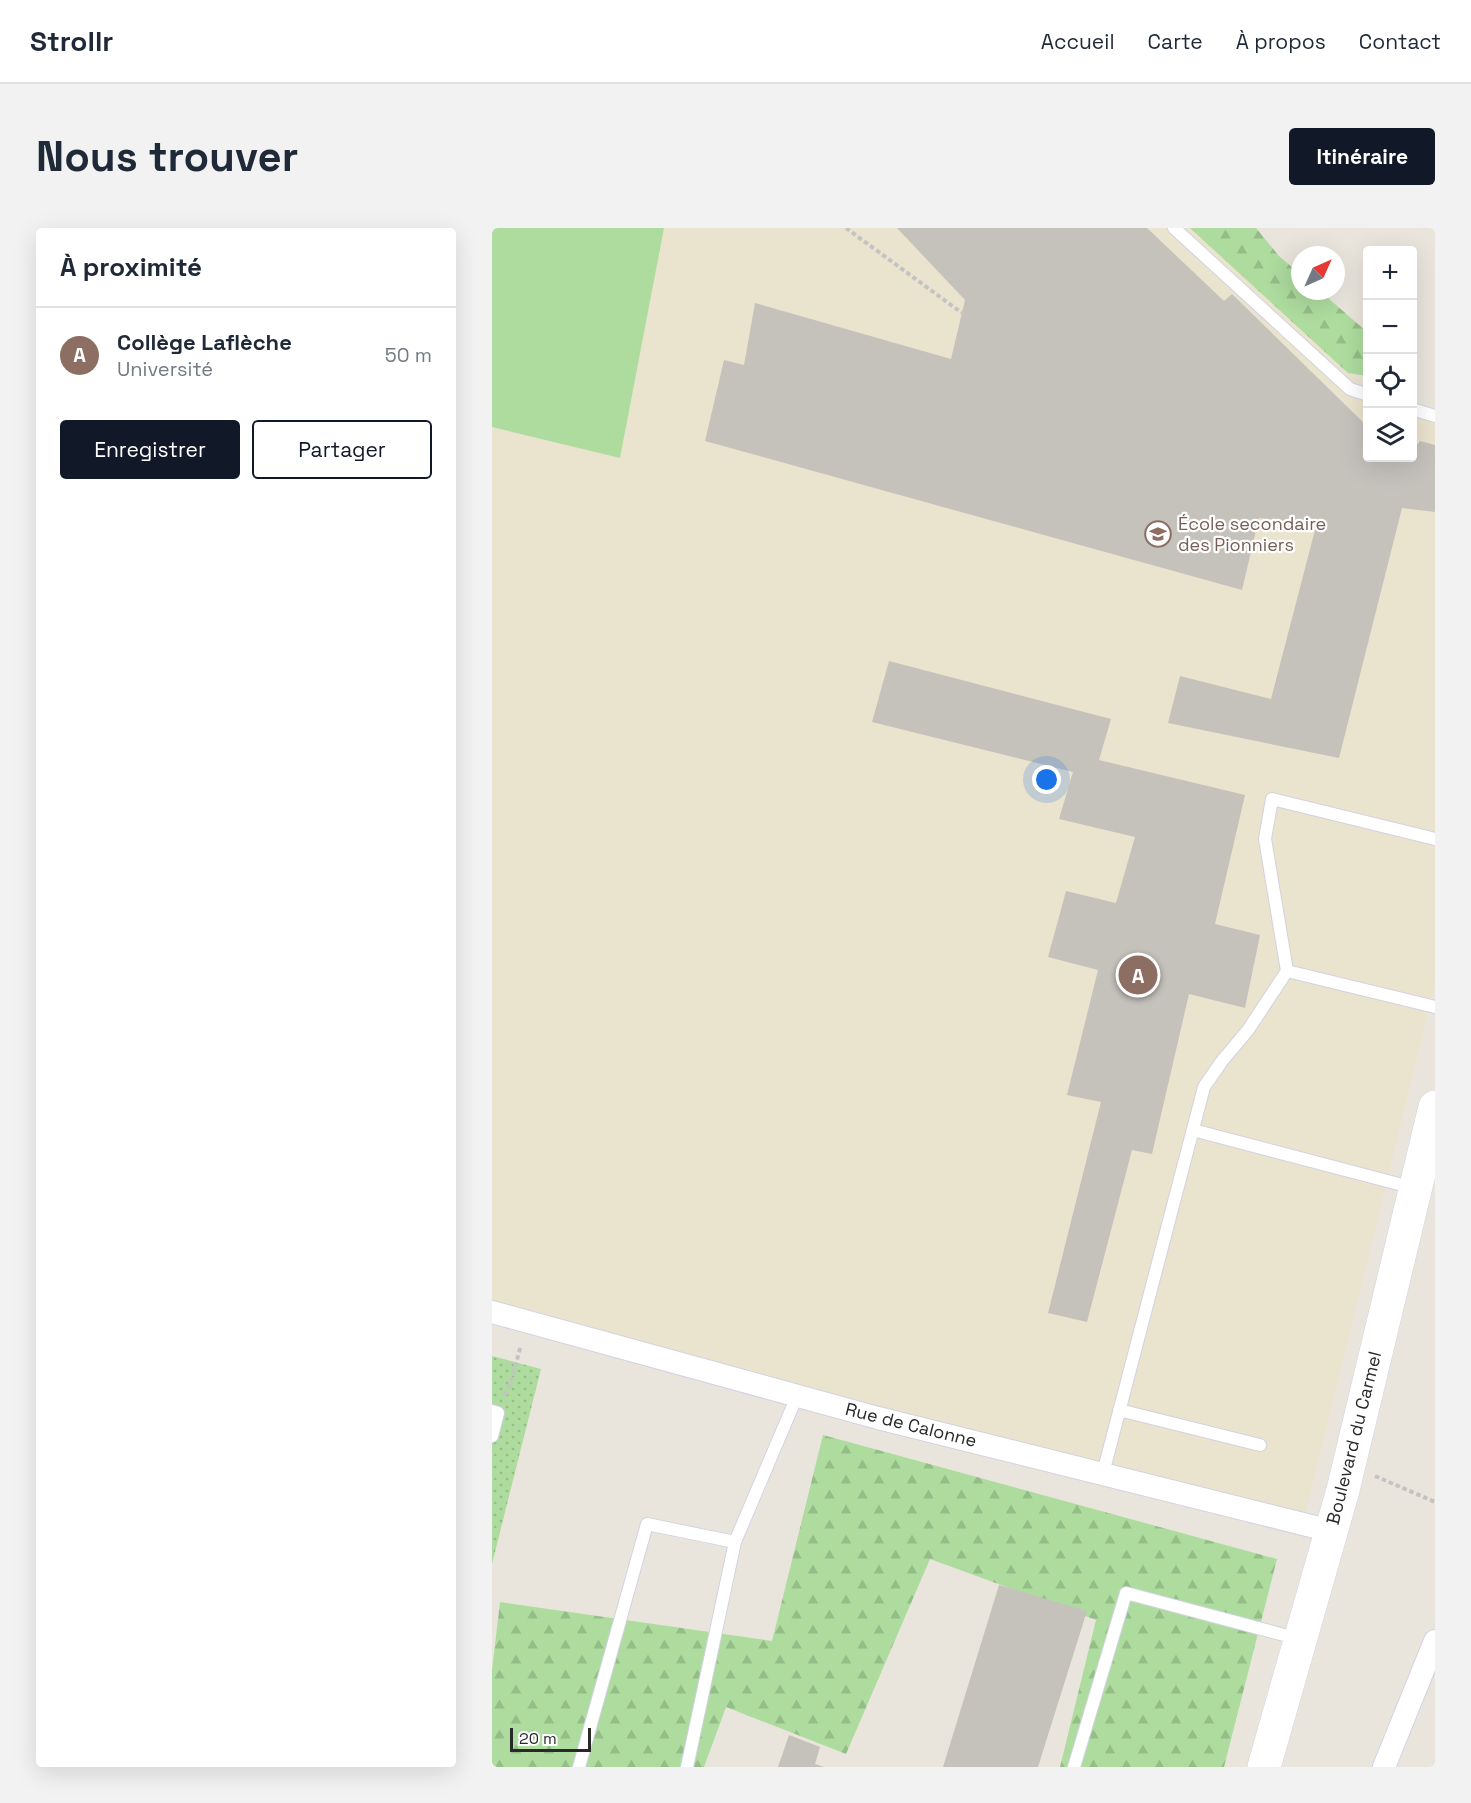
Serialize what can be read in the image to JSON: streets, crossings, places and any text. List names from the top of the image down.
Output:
{
  "streets": {
    "street": ["Rue de Calonne", "Boulevard du Carmel"]
  },
  "crossings": [
    ["Rue de Calonne", "Boulevard du Carmel"]
  ],
  "places": {
    "school or university": ["École secondaire des Pionniers"]
  },
  "scale_bar": "20 m",
  "north": "top right",
  "page": {
    "header": "Strollr",
    "nav": [
      "Accueil",
      "Carte",
      "À propos",
      "Contact"
    ],
    "buttons": [
      "Itinéraire",
      ["Enregistrer", "Partager"]
    ],
    "title": "Nous trouver",
    "heading": "À proximité",
    "map_buttons": ["+", "−"],
    "list": [
      {
        "mark": "A",
        "name": "Collège Laflèche",
        "note": "Université",
        "value": "50 m"
      }
    ],
    "pins": "A",
    "scale": "20 m"
  }
}
